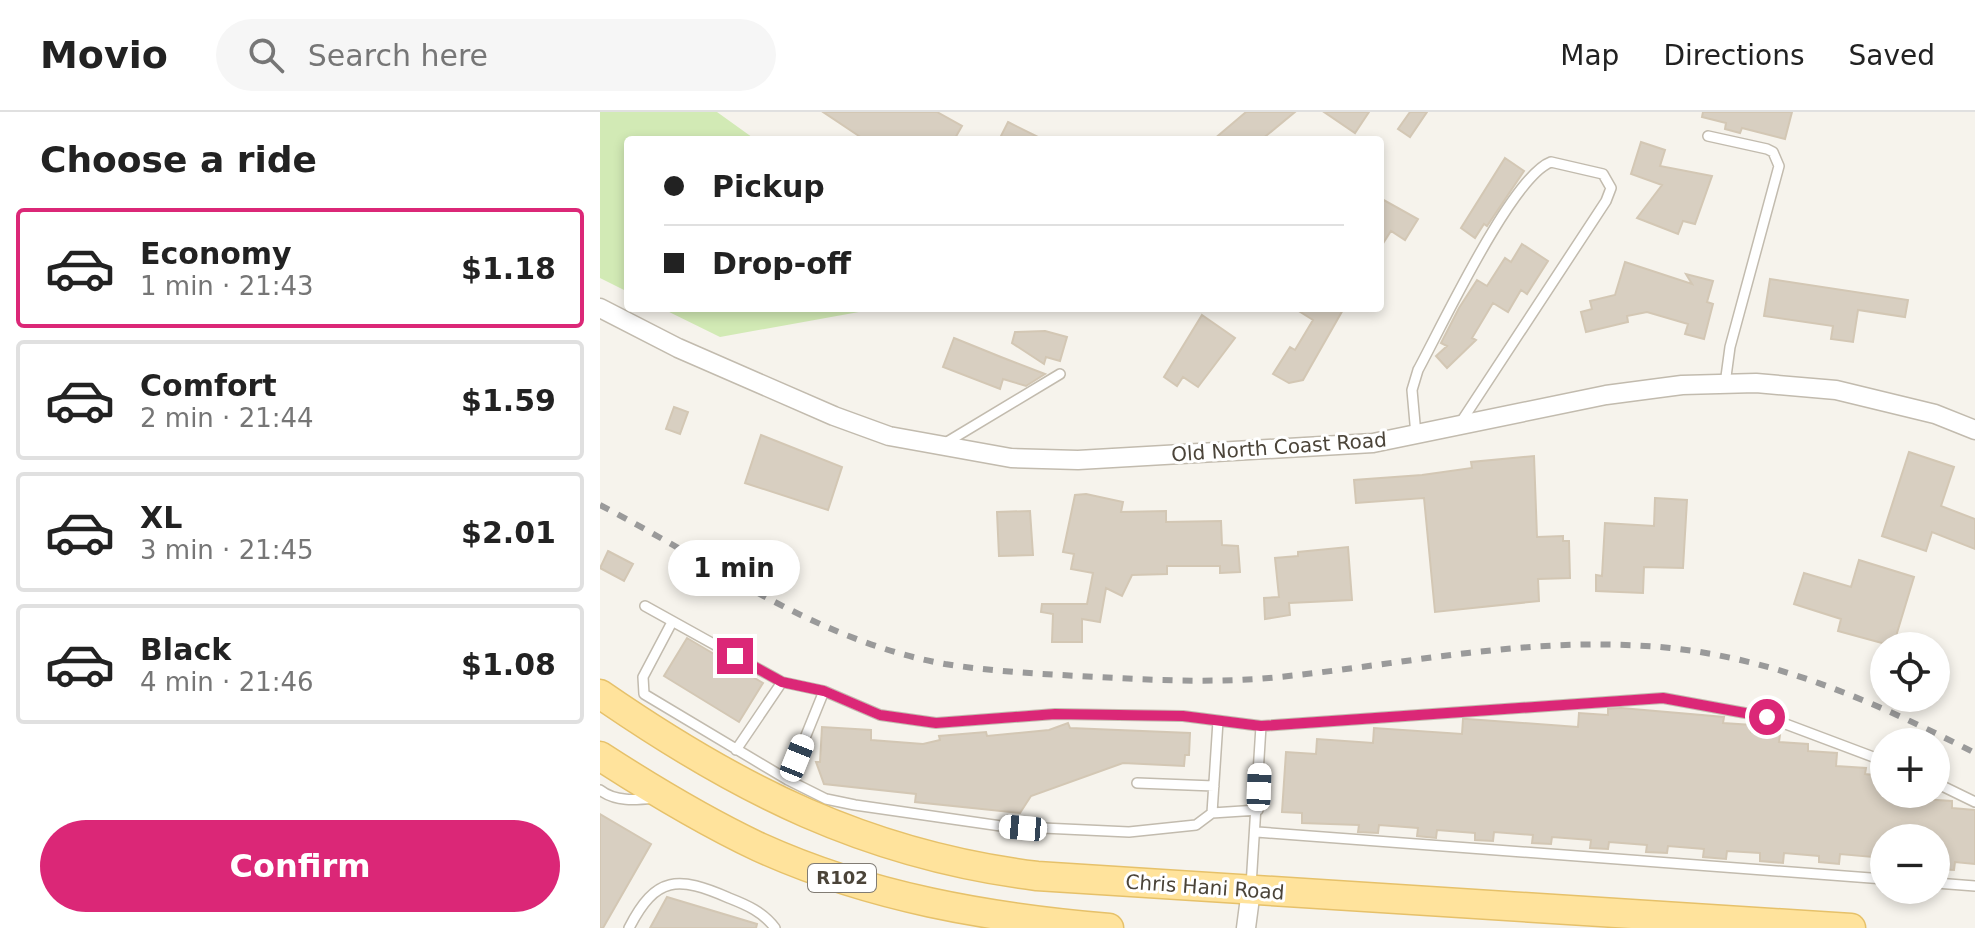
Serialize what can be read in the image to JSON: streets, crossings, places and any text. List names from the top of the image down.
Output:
{
  "streets": {
    "main road": ["R102", "Chris Hani Road"],
    "street": ["Old North Coast Road"]
  },
  "page": {
    "header": "Movio",
    "search": "Search here",
    "nav": ["Map", "Directions", "Saved"],
    "heading": "Choose a ride",
    "banner": ["Pickup", "Drop-off"],
    "list": [
      {
        "name": "Economy",
        "note": "1 min · 21:43",
        "value": "$1.18"
      },
      {
        "name": "Comfort",
        "note": "2 min · 21:44",
        "value": "$1.59"
      },
      {
        "name": "XL",
        "note": "3 min · 21:45",
        "value": "$2.01"
      },
      {
        "name": "Black",
        "note": "4 min · 21:46",
        "value": "$1.08"
      }
    ],
    "bubble": "1 min",
    "map_buttons": ["+", "−"],
    "buttons": "Confirm"
  }
}
